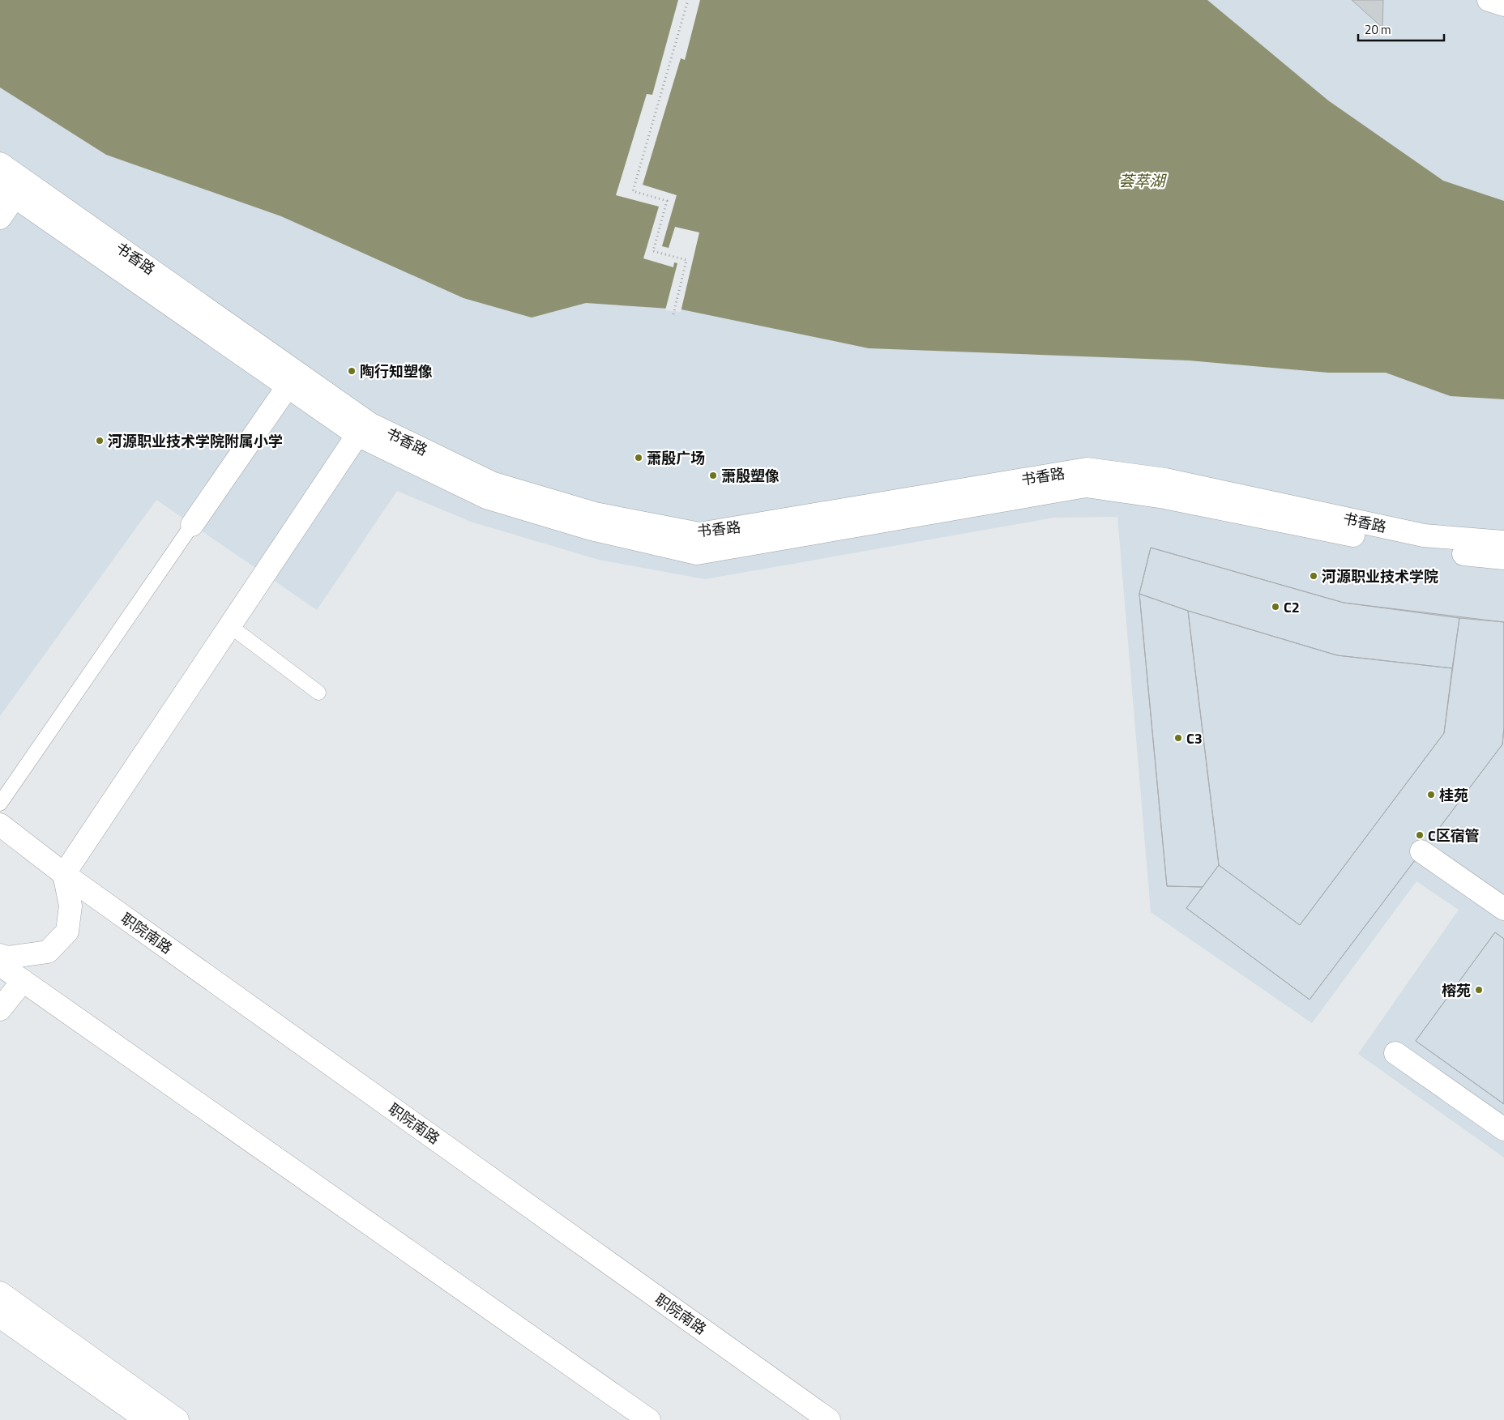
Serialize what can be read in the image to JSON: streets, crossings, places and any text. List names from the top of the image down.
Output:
{
  "streets": {
    "street": ["书香路", "职院南路"]
  },
  "water": ["荟萃湖"],
  "places": [
    "陶行知塑像",
    "河源职业技术学院附属小学",
    "萧殷广场",
    "萧殷塑像",
    "河源职业技术学院",
    "C2",
    "C3",
    "桂苑",
    "C区宿管",
    "榕苑"
  ],
  "scale_bar": "20 m"
}
